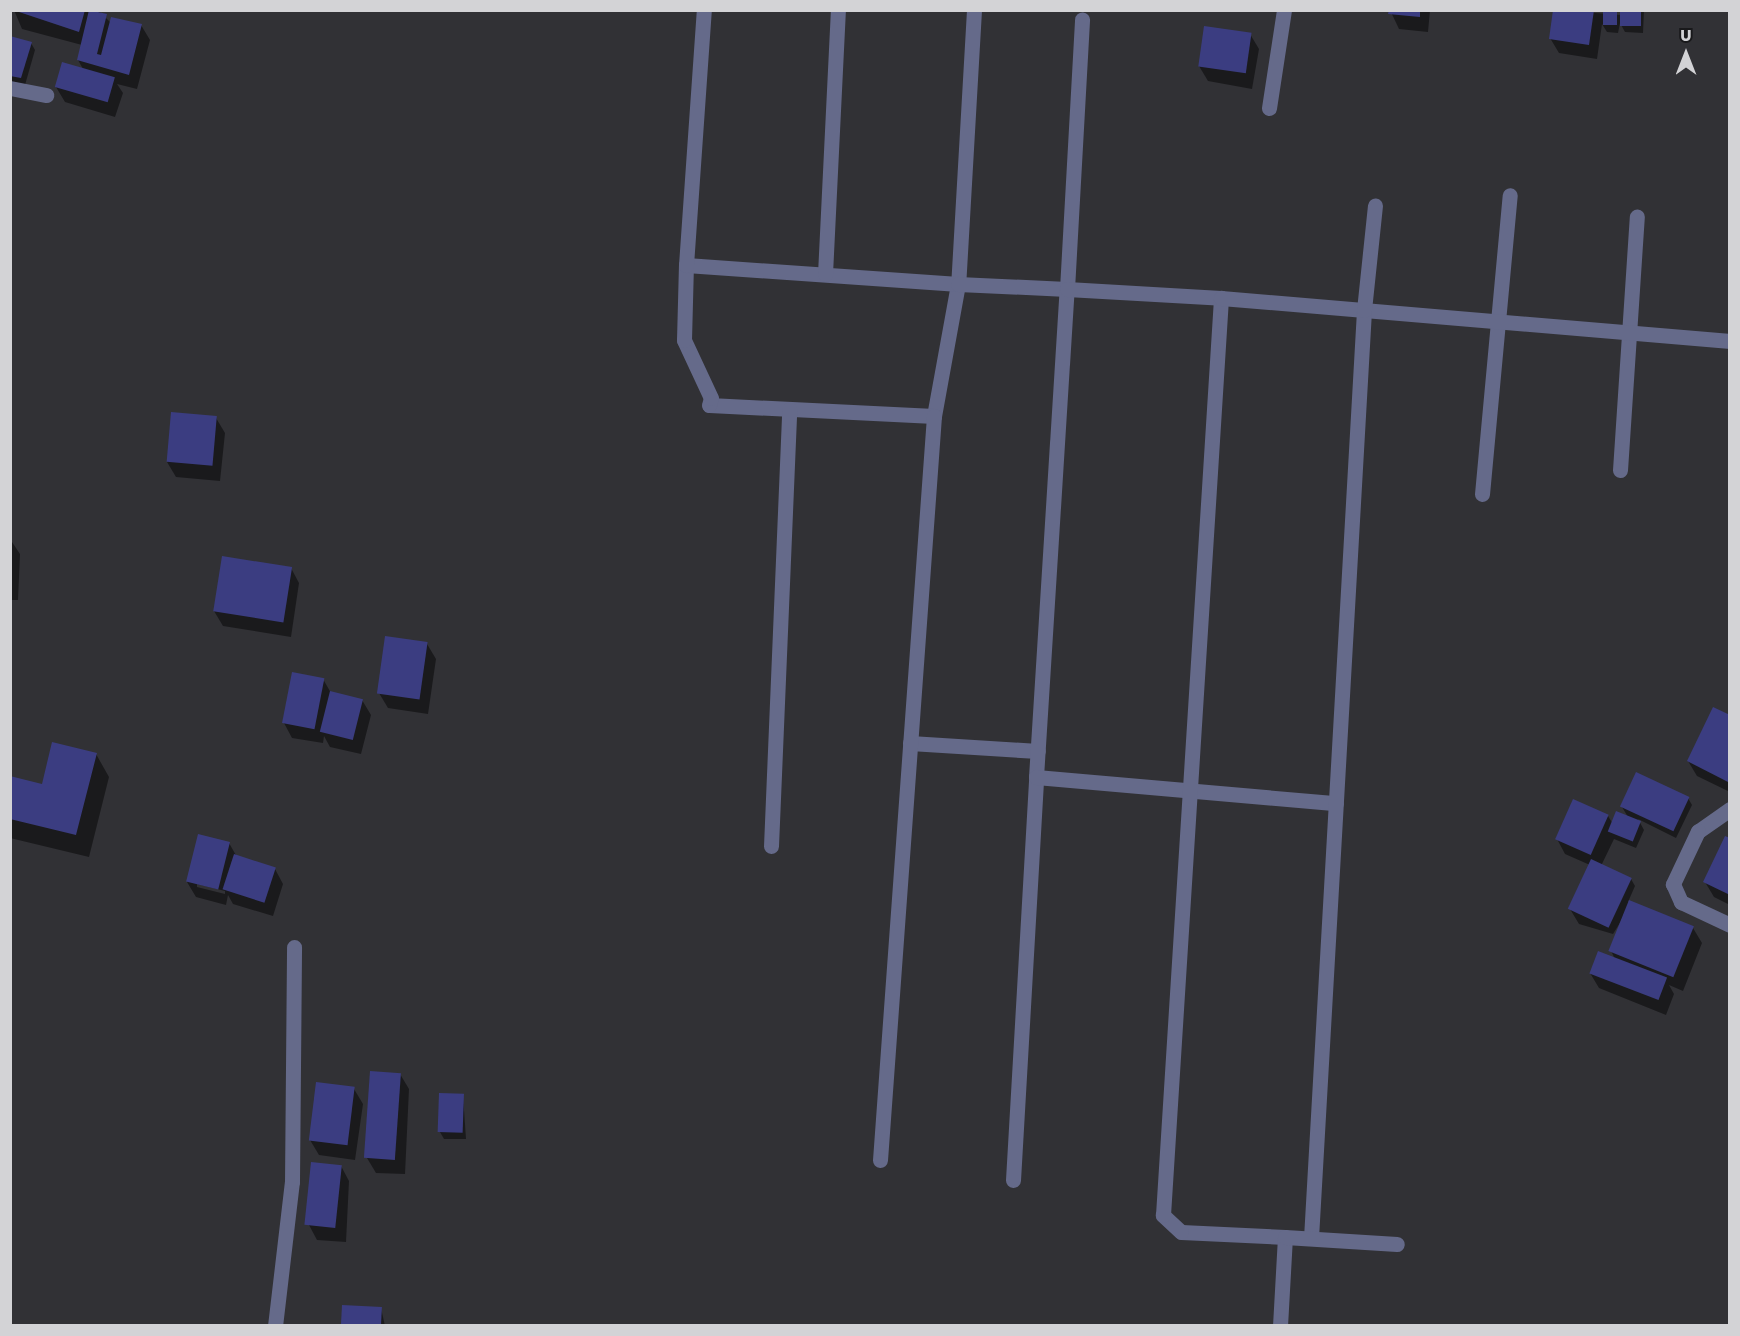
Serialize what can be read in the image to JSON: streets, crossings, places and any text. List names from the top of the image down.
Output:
{
  "north": "top"
}
